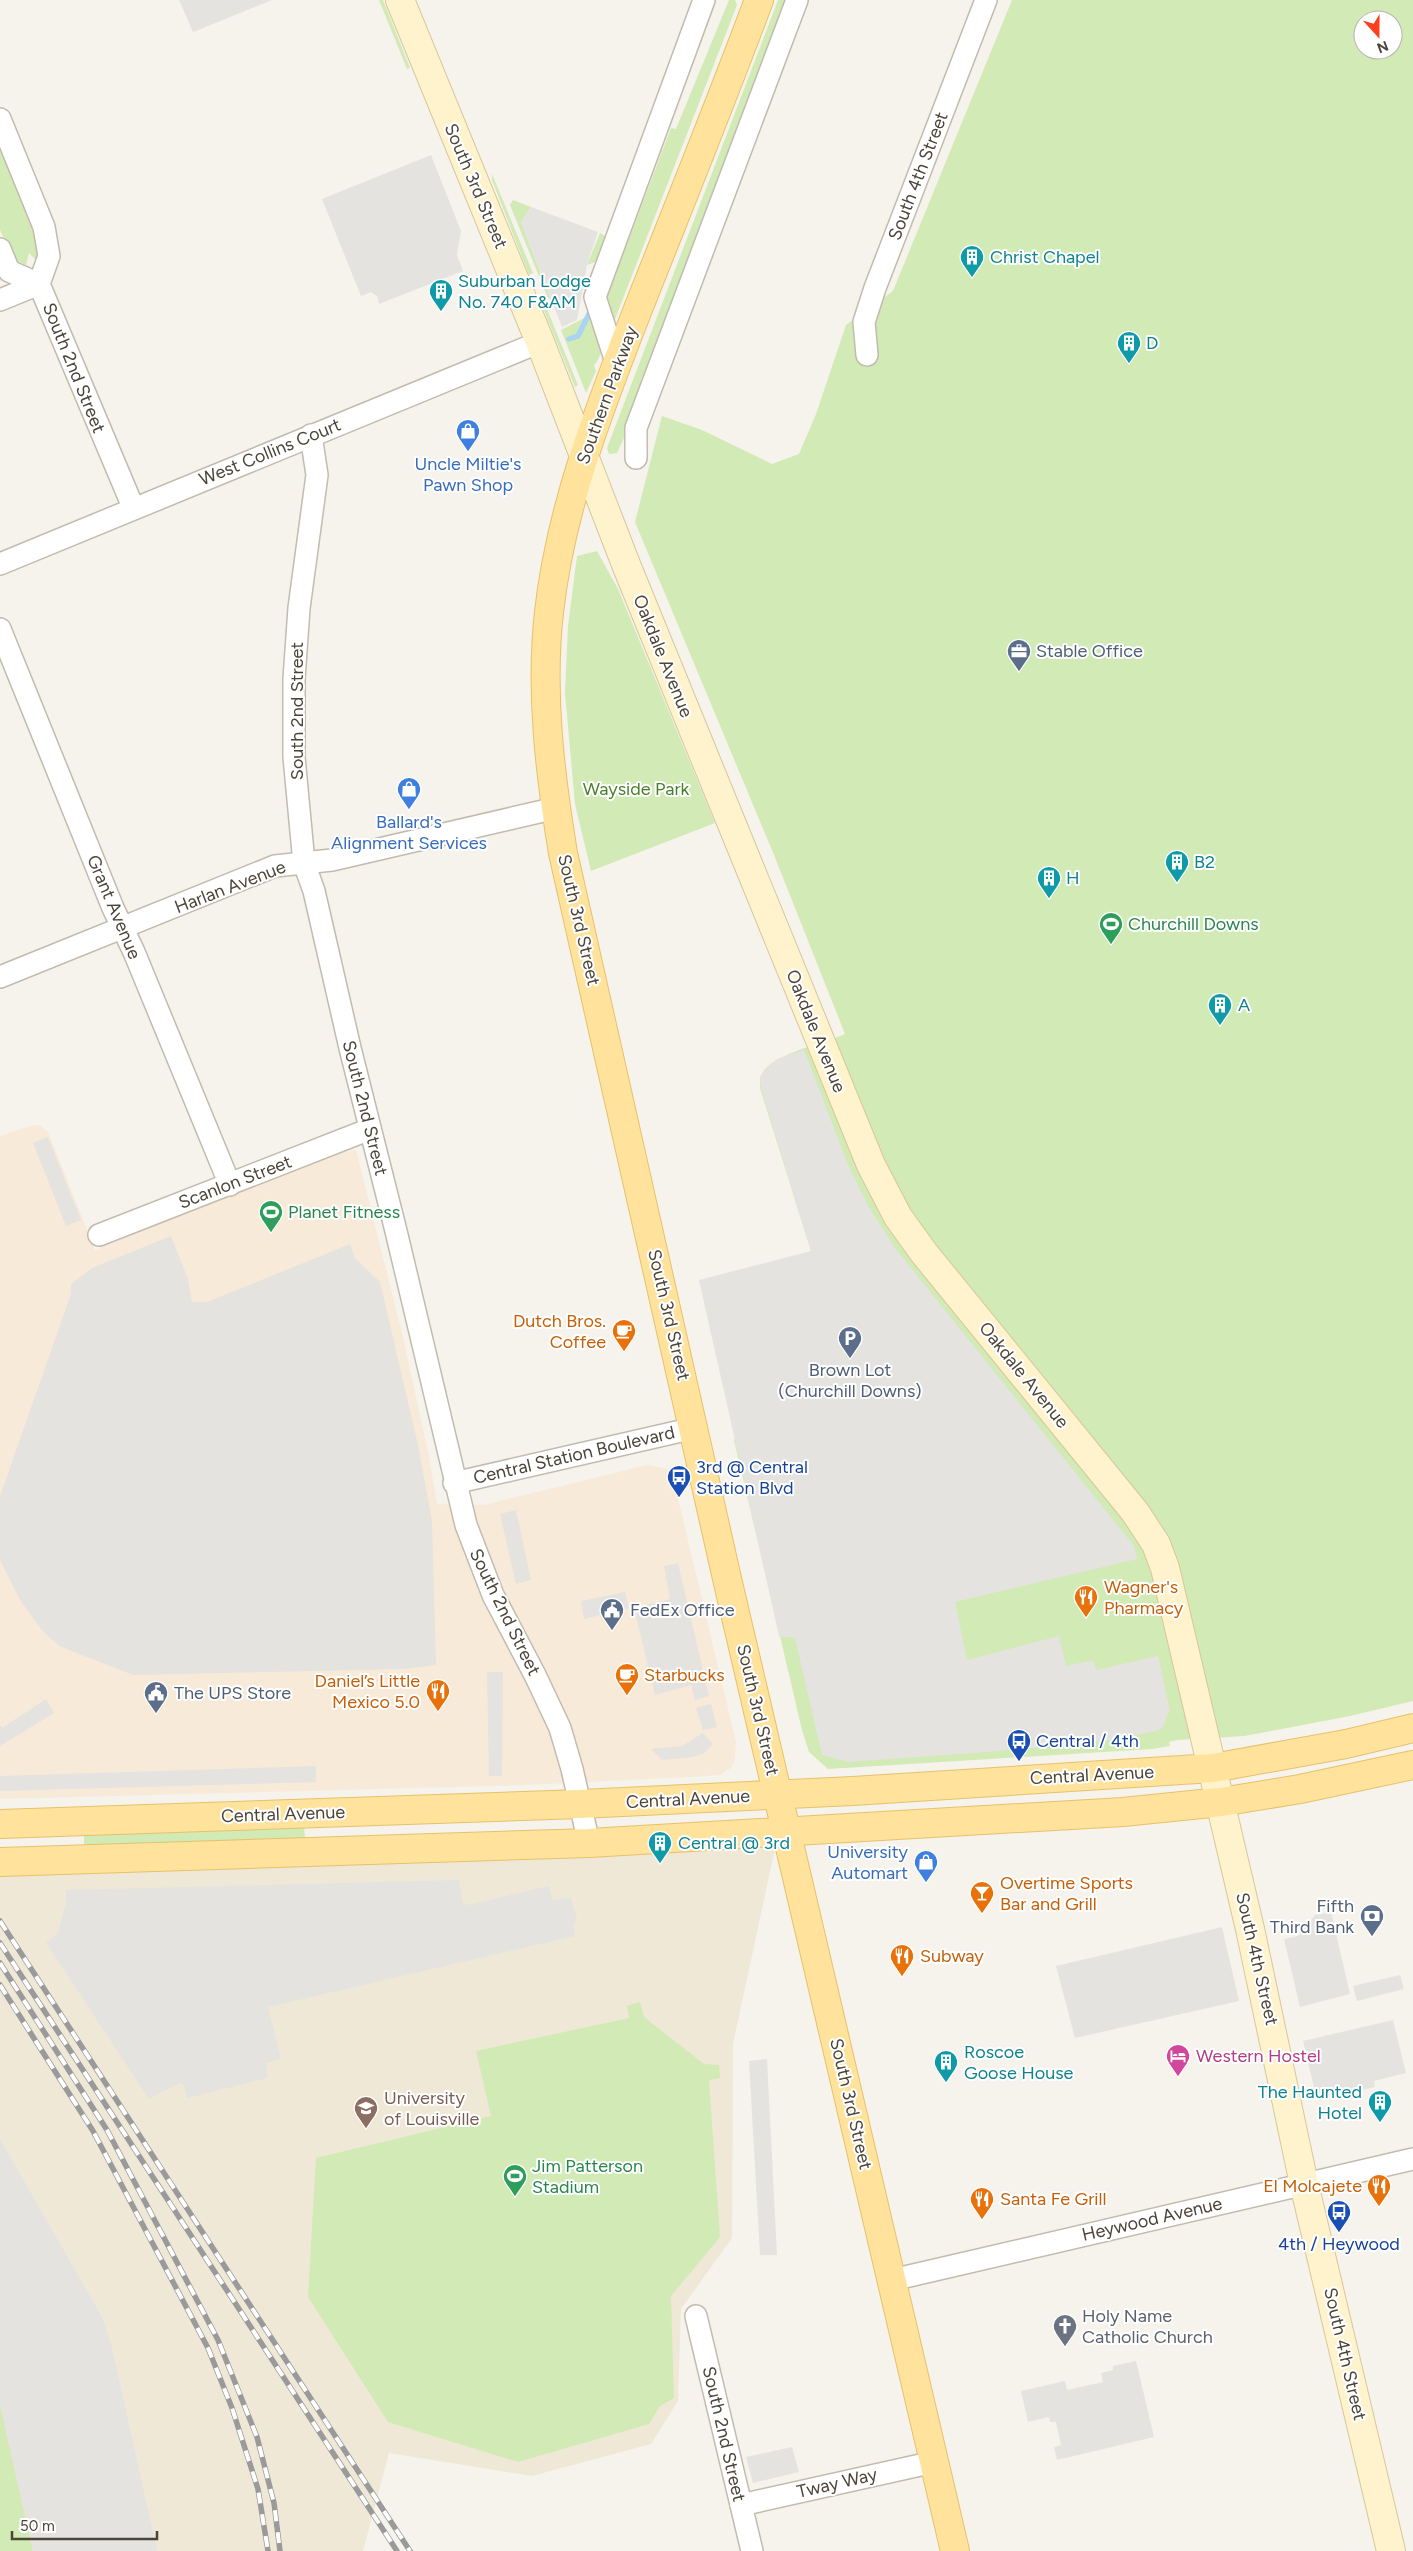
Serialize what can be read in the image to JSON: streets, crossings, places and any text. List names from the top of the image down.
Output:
{
  "streets": {
    "main road": [
      "South 4th Street",
      "South 3rd Street",
      "Southern Parkway",
      "Oakdale Avenue",
      "Central Avenue"
    ],
    "street": [
      "South 2nd Street",
      "West Collins Court",
      "Harlan Avenue",
      "Grant Avenue",
      "Scanlon Street",
      "Central Station Boulevard",
      "Heywood Avenue",
      "Tway Way"
    ]
  },
  "crossings": [
    ["South 4th Street", "Oakdale Avenue"],
    ["South 4th Street", "Central Avenue"],
    ["South 4th Street", "Heywood Avenue"],
    ["South 3rd Street", "Southern Parkway"],
    ["South 3rd Street", "West Collins Court"],
    ["South 3rd Street", "Oakdale Avenue"],
    ["South 3rd Street", "Harlan Avenue"],
    ["South 3rd Street", "Central Station Boulevard"],
    ["South 3rd Street", "Central Avenue"],
    ["South 3rd Street", "Heywood Avenue"],
    ["South 3rd Street", "Tway Way"],
    ["South 2nd Street", "West Collins Court"],
    ["South 2nd Street", "Harlan Avenue"],
    ["South 2nd Street", "Scanlon Street"],
    ["South 2nd Street", "Central Station Boulevard"],
    ["South 2nd Street", "Central Avenue"],
    ["South 2nd Street", "Tway Way"],
    ["Southern Parkway", "Oakdale Avenue"],
    ["Southern Parkway", "Harlan Avenue"],
    ["Harlan Avenue", "Grant Avenue"],
    ["Grant Avenue", "Scanlon Street"]
  ],
  "parks": ["Wayside Park"],
  "places": {
    "building": [
      "Christ Chapel",
      "Suburban Lodge No. 740 F&AM",
      "D",
      "B2",
      "H",
      "A",
      "Central @ 3rd",
      "Roscoe Goose House",
      "The Haunted Hotel"
    ],
    "shop": ["Uncle Miltie's Pawn Shop", "Ballard's Alignment Services", "University Automart"],
    "office": ["Stable Office"],
    "sports": ["Churchill Downs", "Planet Fitness", "Jim Patterson Stadium"],
    "cafe": ["Dutch Bros. Coffee", "Starbucks"],
    "parking": ["Brown Lot (Churchill Downs)"],
    "bus stop": ["3rd @ Central Station Blvd", "Central / 4th", "4th / Heywood"],
    "restaurant": [
      "Wagner's Pharmacy",
      "Daniel’s Little Mexico 5.0",
      "Subway",
      "El Molcajete",
      "Santa Fe Grill"
    ],
    "public building": ["FedEx Office", "The UPS Store"],
    "bar": ["Overtime Sports Bar and Grill"],
    "bank": ["Fifth Third Bank"],
    "hotel": ["Western Hostel"],
    "school or university": ["University of Louisville"],
    "church": ["Holy Name Catholic Church"]
  },
  "scale_bar": "50 m",
  "north": "bottom"
}
